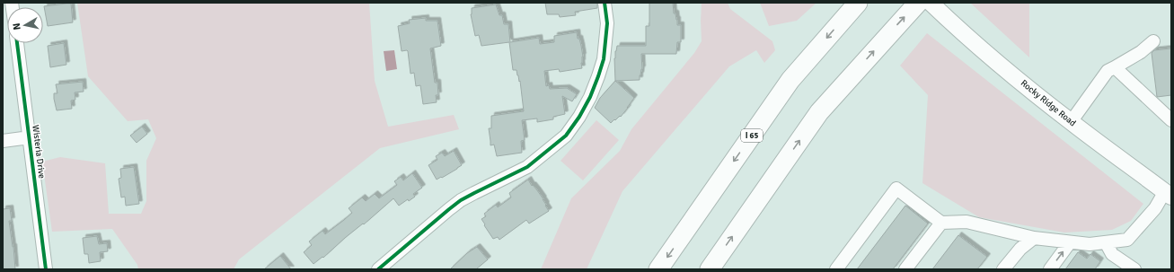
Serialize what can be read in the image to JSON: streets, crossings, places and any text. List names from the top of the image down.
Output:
{
  "streets": {
    "highway": ["I 65"],
    "main road": ["Rocky Ridge Road"],
    "street": ["Wisteria Drive"]
  },
  "north": "left"
}
